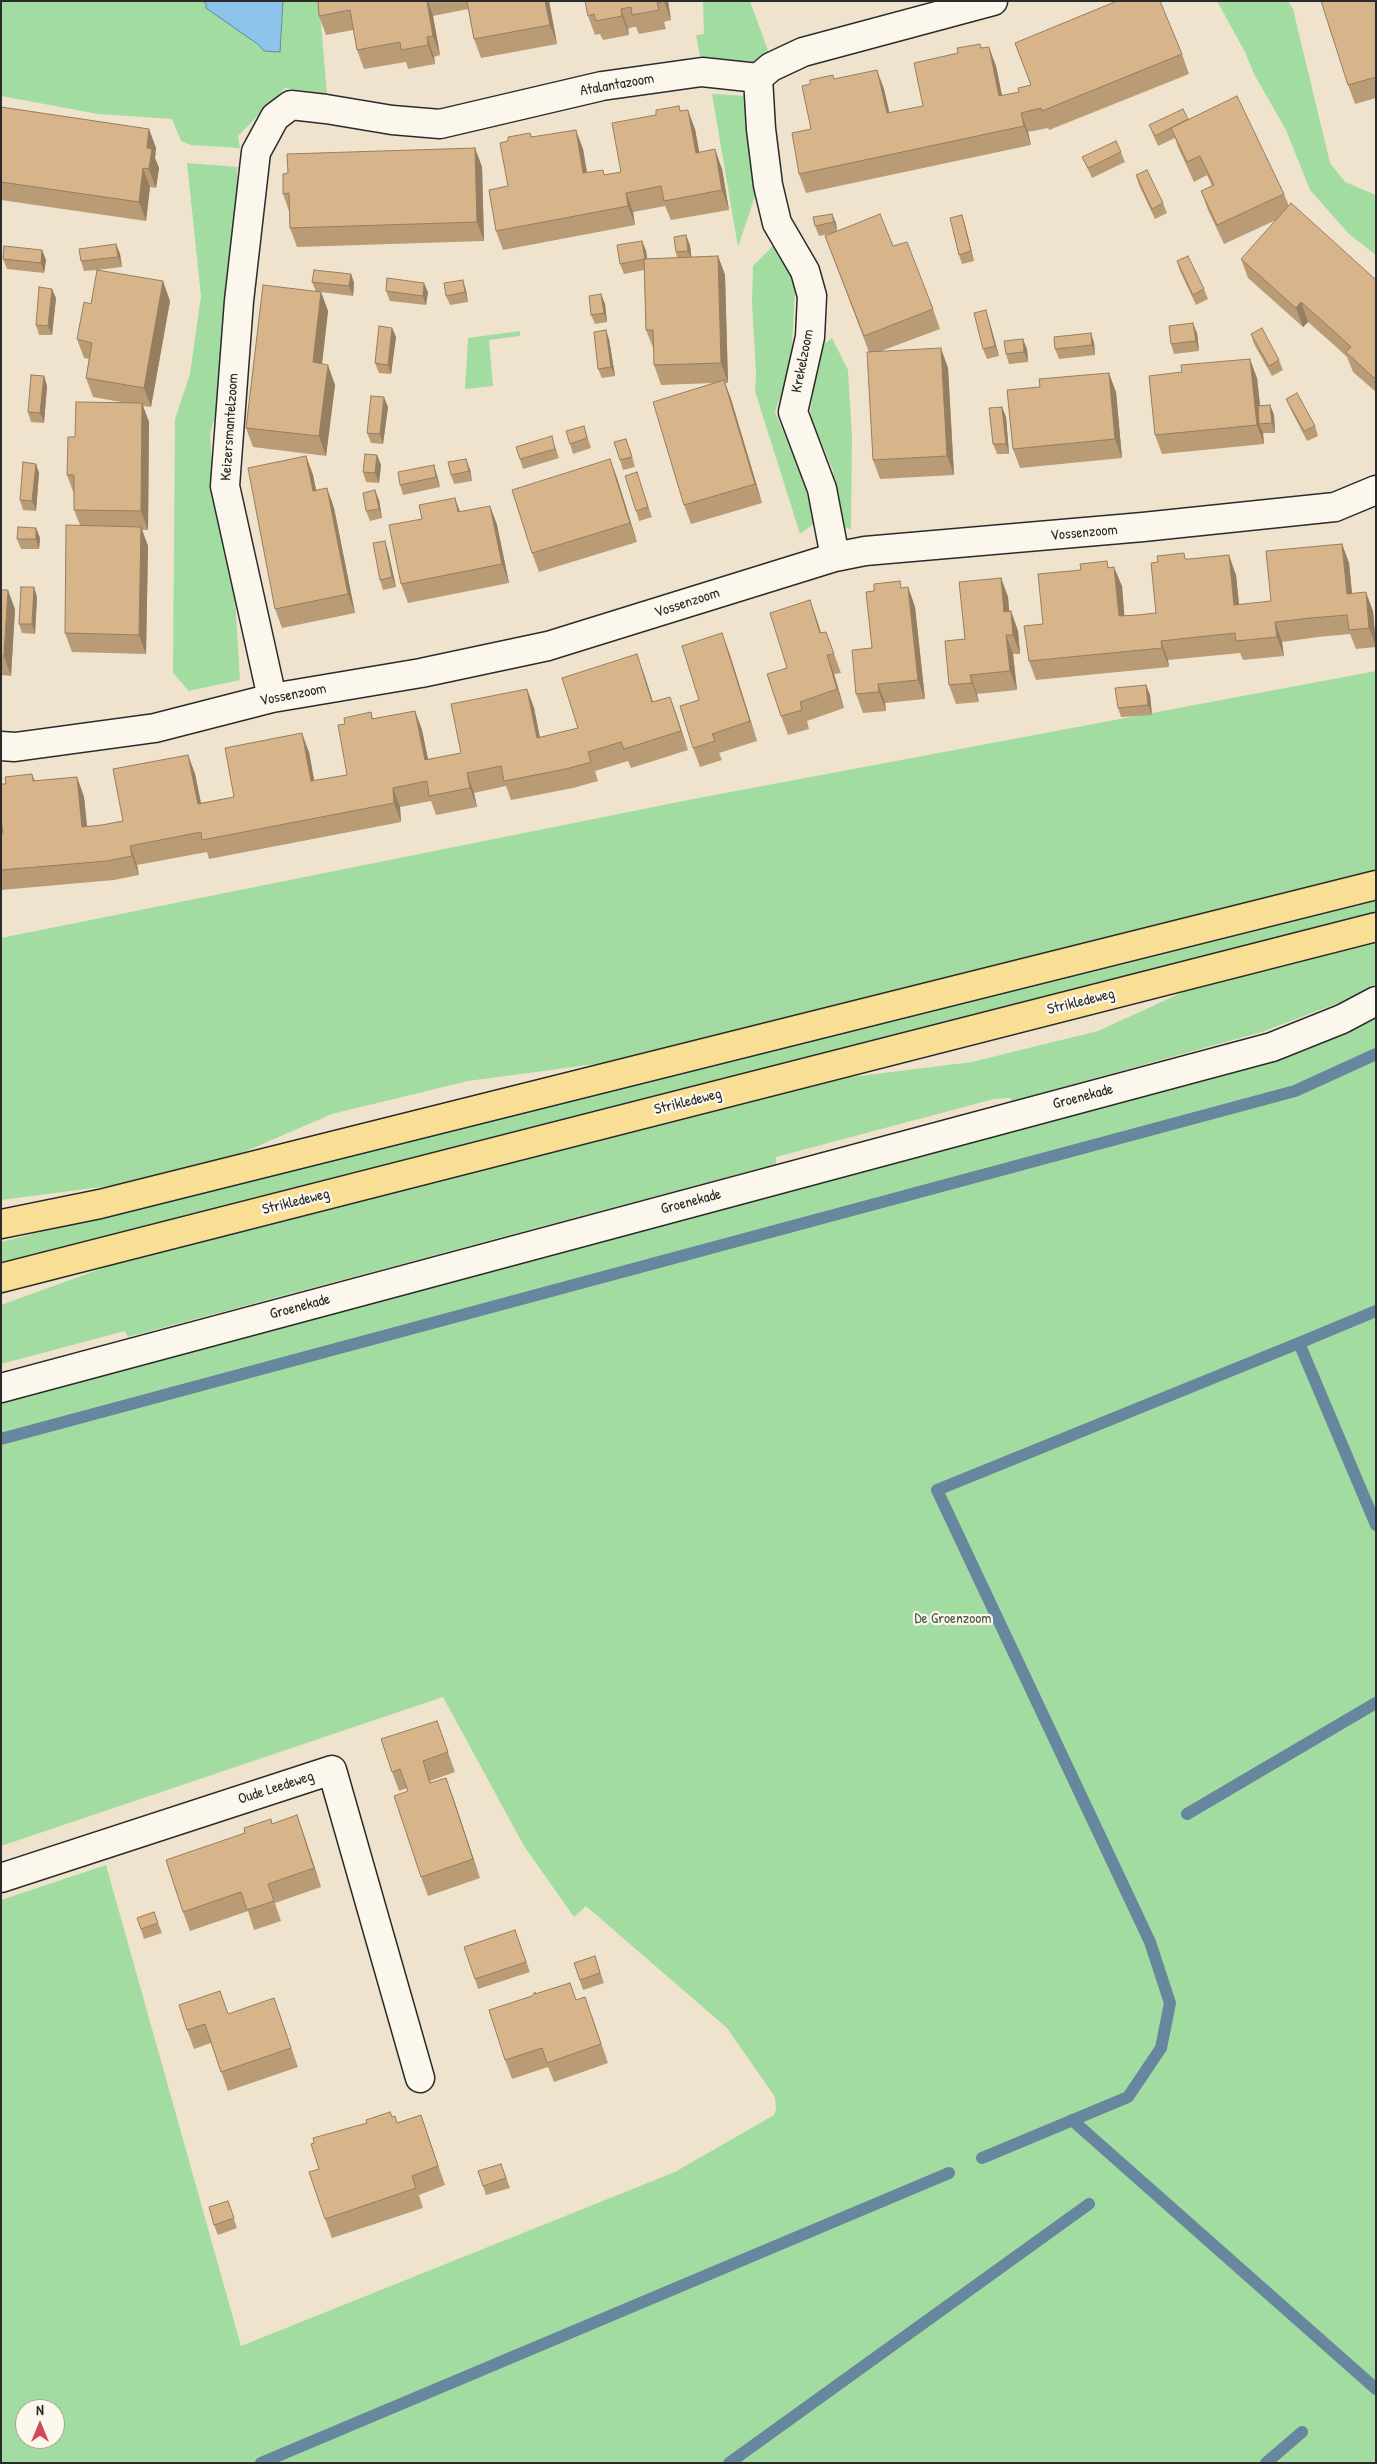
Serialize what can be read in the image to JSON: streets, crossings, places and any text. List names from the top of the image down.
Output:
{
  "streets": {
    "main road": ["Strikledeweg"],
    "street": [
      "Atalantazoom",
      "Krekelzoom",
      "Keizersmantelzoom",
      "Vossenzoom",
      "Groenekade",
      "Oude Leedeweg"
    ]
  },
  "crossings": [
    ["Atalantazoom", "Krekelzoom"],
    ["Atalantazoom", "Keizersmantelzoom"],
    ["Krekelzoom", "Vossenzoom"],
    ["Keizersmantelzoom", "Vossenzoom"]
  ],
  "parks": ["De Groenzoom"],
  "north": "top"
}
